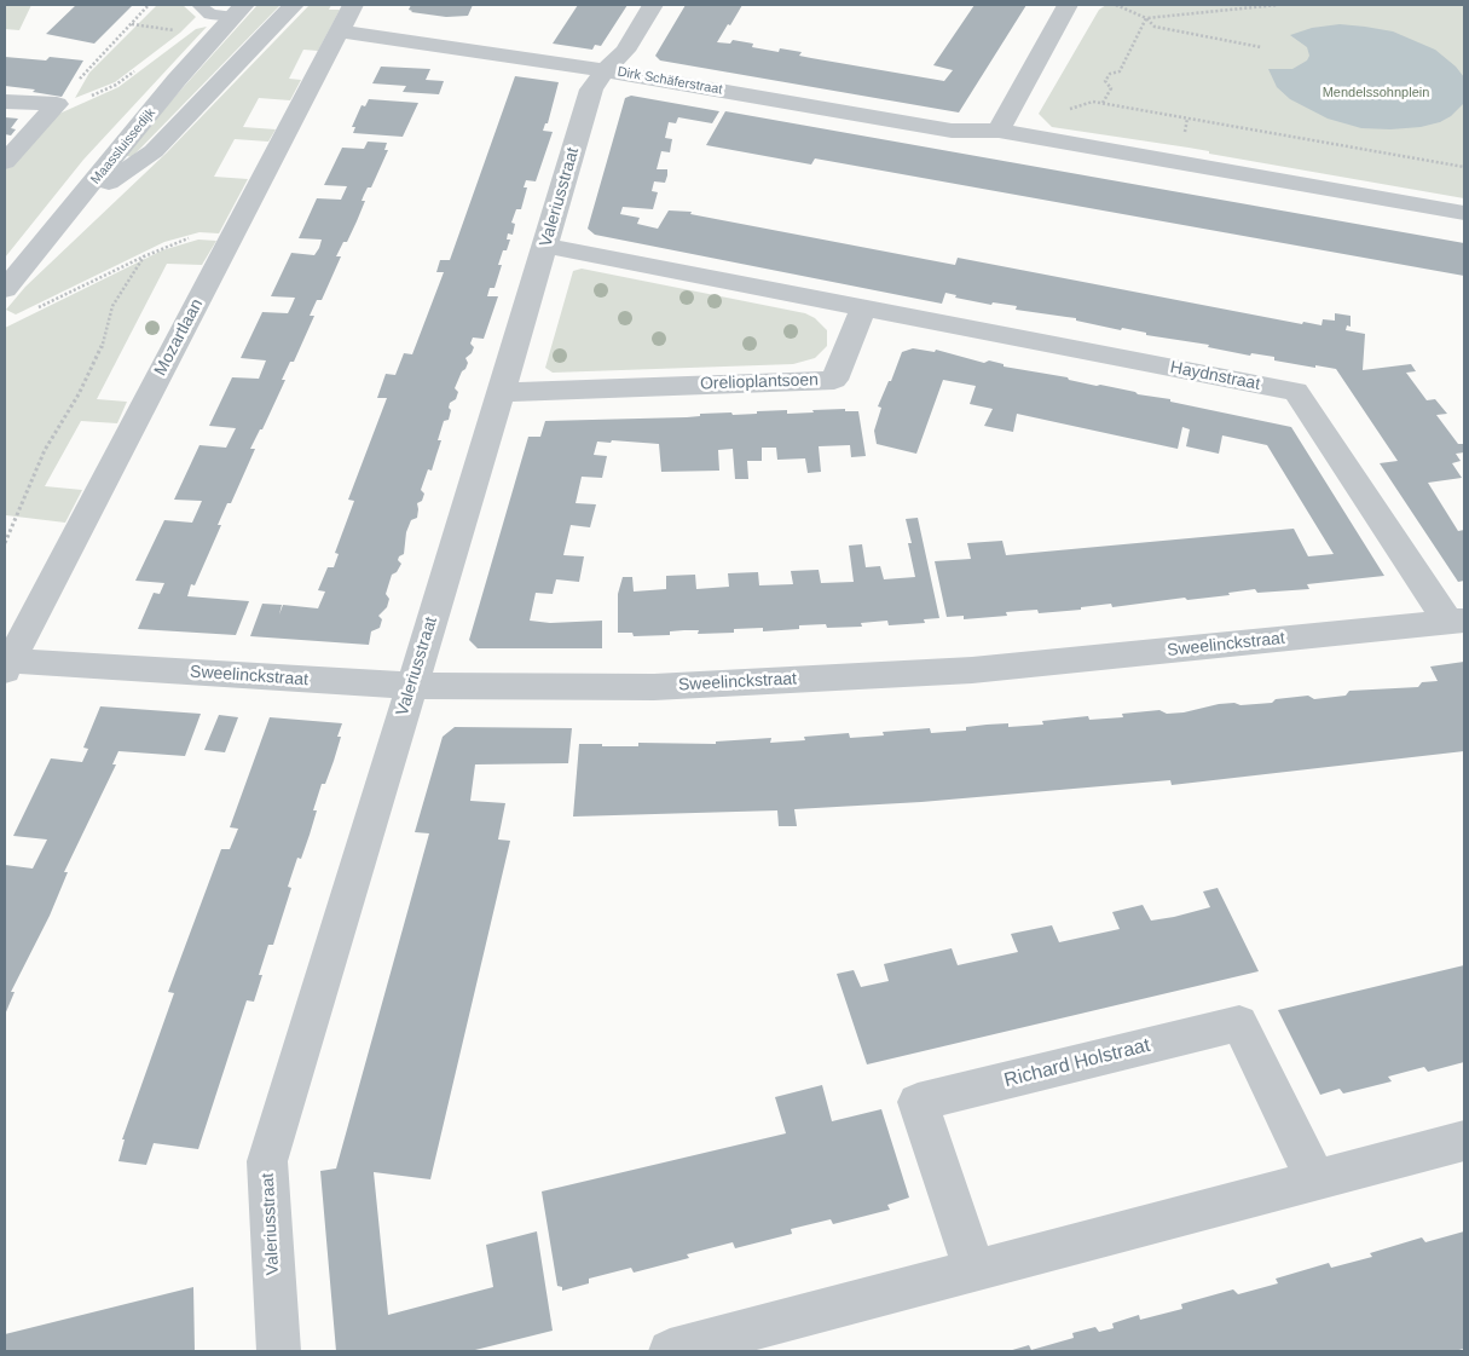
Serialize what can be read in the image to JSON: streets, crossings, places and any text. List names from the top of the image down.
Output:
{
  "streets": {
    "street": [
      "Dirk Schäferstraat",
      "Maassluissedijk",
      "Valeriusstraat",
      "Mozartlaan",
      "Haydnstraat",
      "Orelioplantsoen",
      "Sweelinckstraat",
      "Richard Holstraat"
    ]
  },
  "crossings": [
    ["Dirk Schäferstraat", "Valeriusstraat"],
    ["Dirk Schäferstraat", "Mozartlaan"],
    ["Valeriusstraat", "Orelioplantsoen"],
    ["Valeriusstraat", "Sweelinckstraat"],
    ["Mozartlaan", "Sweelinckstraat"],
    ["Haydnstraat", "Orelioplantsoen"],
    ["Haydnstraat", "Sweelinckstraat"]
  ],
  "parks": ["Mendelssohnplein"]
}
